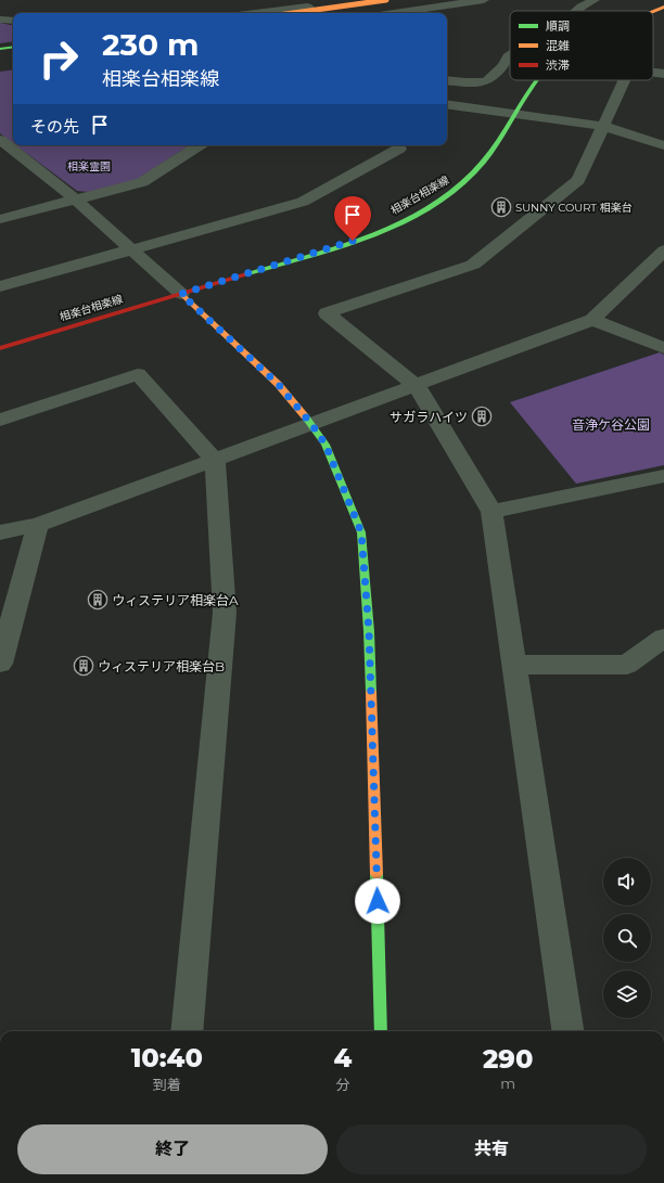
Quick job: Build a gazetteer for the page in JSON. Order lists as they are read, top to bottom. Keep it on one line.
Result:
{"streets":{"main road":["相楽台相楽線"]},"parks":["相楽霊園","音浄ケ谷公園"],"places":{"building":["SUNNY COURT 相楽台","サガラハイツ","ウィステリア相楽台A","ウィステリア相楽台B"]},"legend":["順調","混雑","渋滞"],"page":{"turn":["230 m","相楽台相楽線"],"then":"その先","eta":["10:40","到着","4","分","290","m"],"buttons":["終了","共有"]}}
